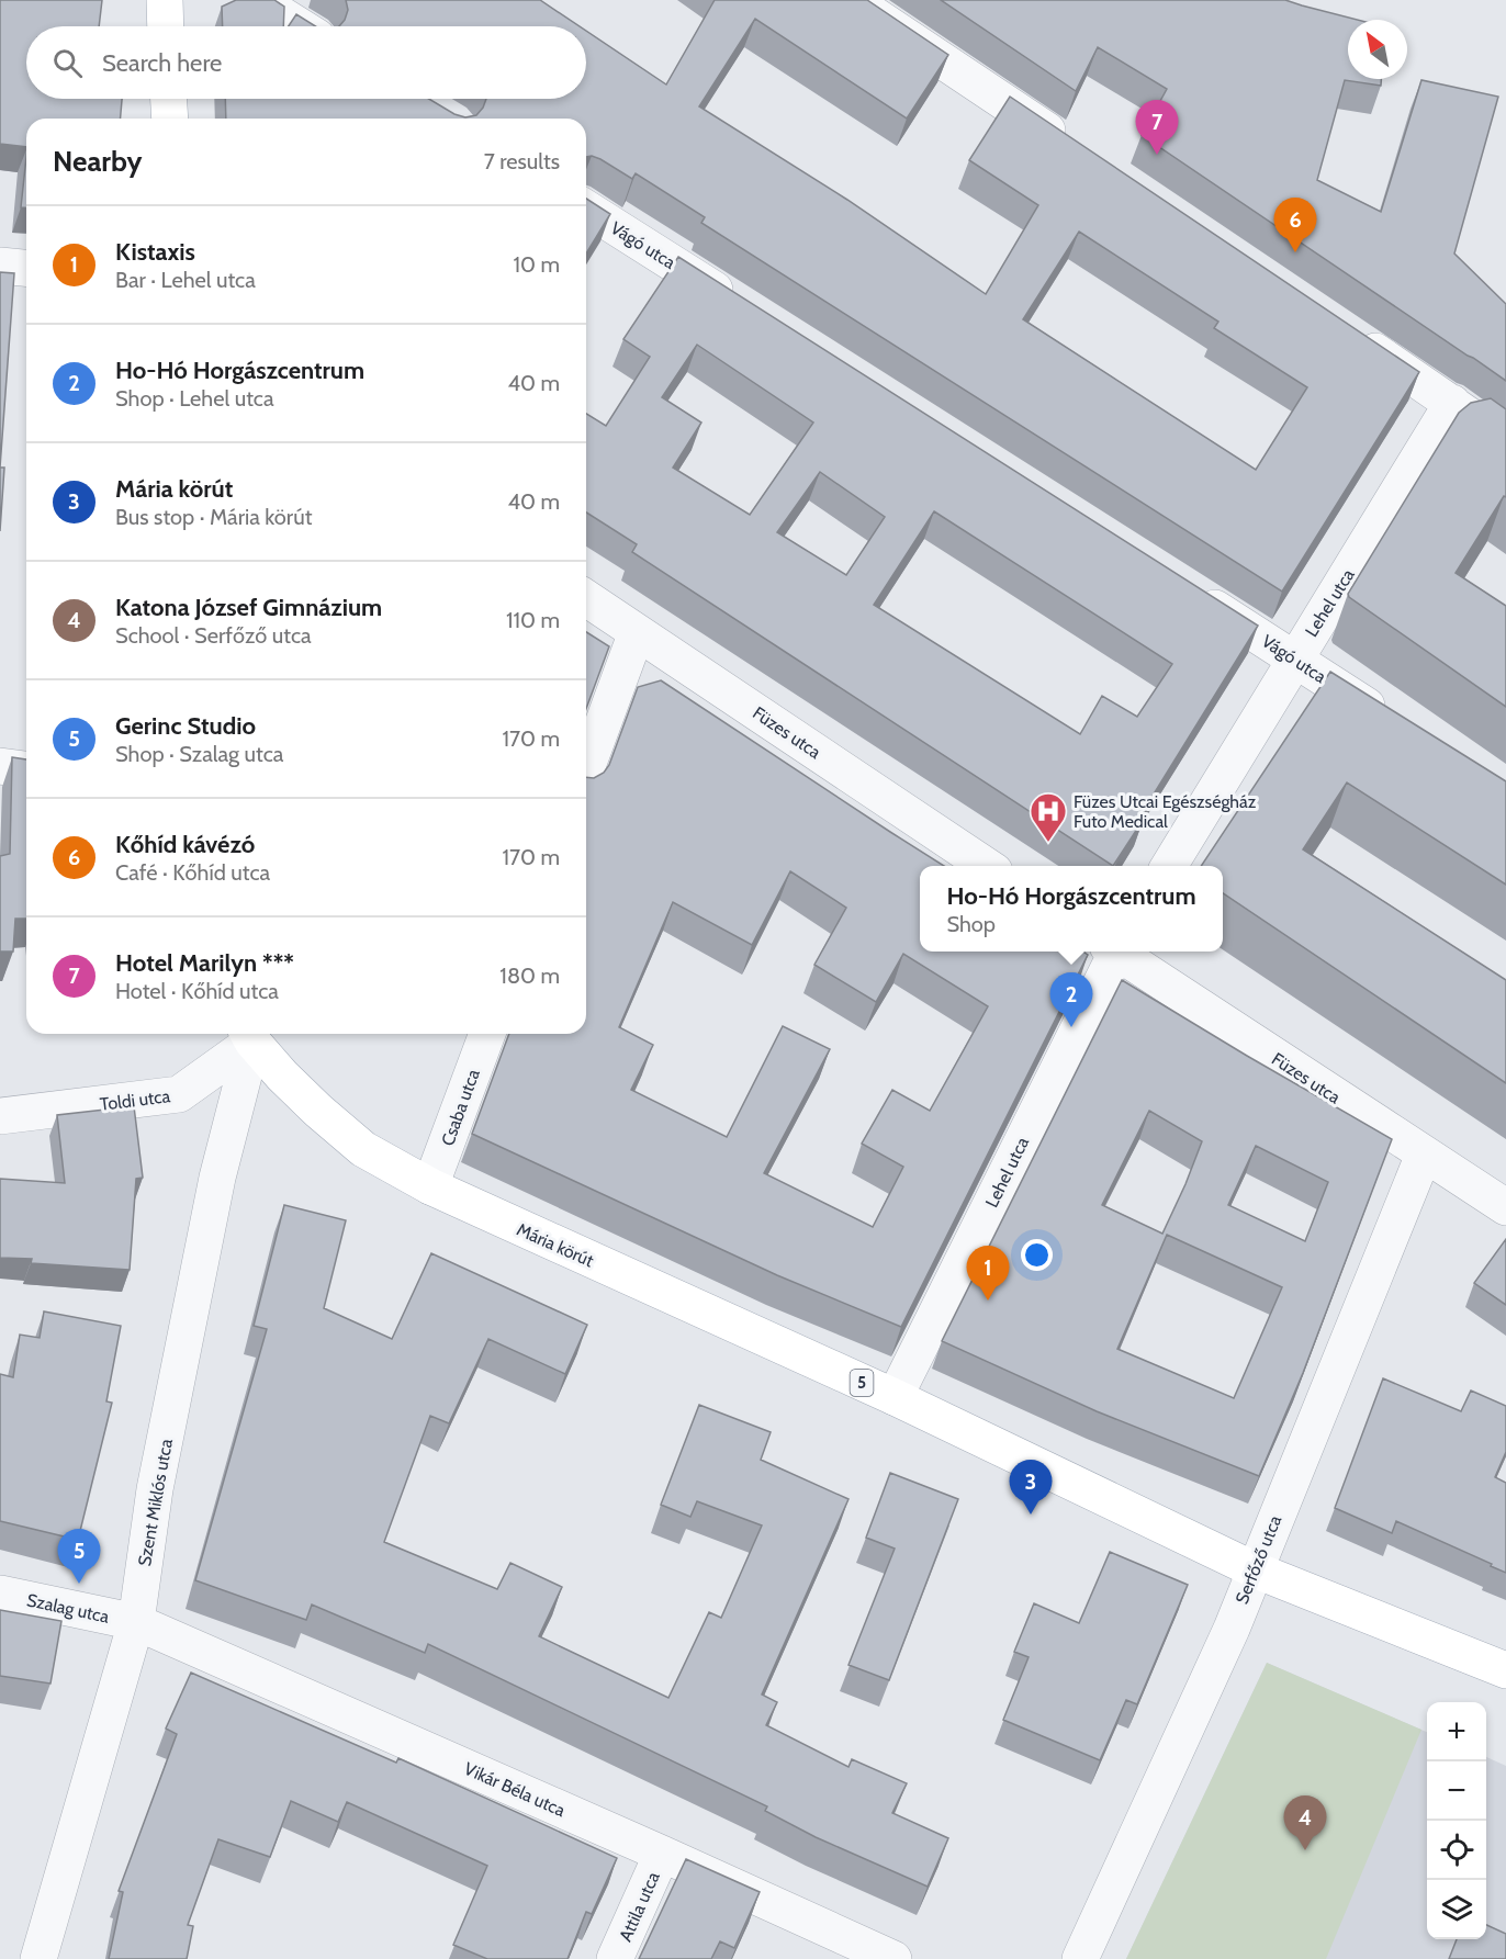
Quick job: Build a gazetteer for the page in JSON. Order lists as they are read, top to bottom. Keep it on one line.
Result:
{"streets":{"main road":["Mária körút","5"],"street":["Vágó utca","Lehel utca","Füzes utca","Toldi utca","Csaba utca","Szent Miklós utca","Serfőző utca","Szalag utca","Vikár Béla utca","Attila utca"]},"crossings":[["Vágó utca","Lehel utca"],["Lehel utca","Mária körút"],["Füzes utca","Serfőző utca"],["Toldi utca","Mária körút"],["Toldi utca","Szent Miklós utca"],["Csaba utca","Mária körút"],["Mária körút","Szent Miklós utca"],["Mária körút","Serfőző utca"],["Szent Miklós utca","Szalag utca"],["Szent Miklós utca","Vikár Béla utca"],["Szalag utca","Vikár Béla utca"],["Vikár Béla utca","Attila utca"]],"places":{"hospital":["Füzes Utcai Egészségház Futo Medical"]},"north":"top left","page":{"search":"Search here","pins":["7","6","2","1","3","5","4"],"heading":["Nearby","7 results"],"list":[{"mark":"1","name":"Kistaxis","note":"Bar · Lehel utca","value":"10 m"},{"mark":"2","name":"Ho-Hó Horgászcentrum","note":"Shop · Lehel utca","value":"40 m"},{"mark":"3","name":"Mária körút","note":"Bus stop · Mária körút","value":"40 m"},{"mark":"4","name":"Katona József Gimnázium","note":"School · Serfőző utca","value":"110 m"},{"mark":"5","name":"Gerinc Studio","note":"Shop · Szalag utca","value":"170 m"},{"mark":"6","name":"Kőhíd kávézó","note":"Café · Kőhíd utca","value":"170 m"},{"mark":"7","name":"Hotel Marilyn ***","note":"Hotel · Kőhíd utca","value":"180 m"}],"popup":["Ho-Hó Horgászcentrum","Shop"],"map_buttons":["+","−"]}}
